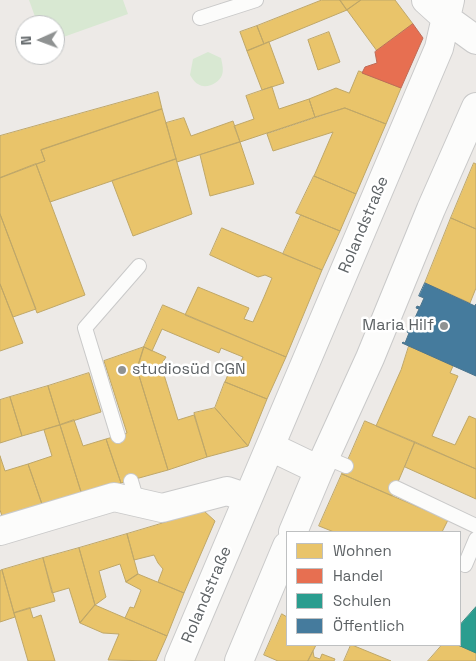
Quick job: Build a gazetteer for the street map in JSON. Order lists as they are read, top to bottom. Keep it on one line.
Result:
{"streets":{"street":["Rolandstraße"]},"places":["Maria Hilf","studiosüd CGN"],"legend":["Wohnen","Handel","Schulen","Öffentlich"],"north":"left"}
